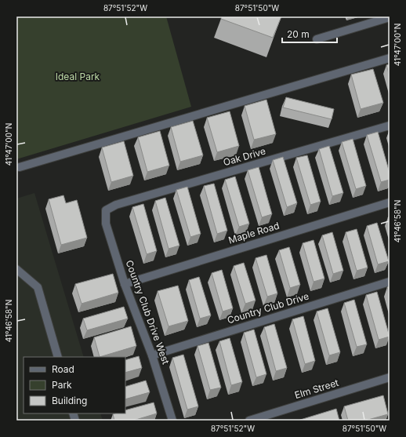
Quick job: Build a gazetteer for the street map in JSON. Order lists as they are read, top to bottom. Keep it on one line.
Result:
{"streets":{"street":["Oak Drive","Maple Road","Country Club Drive","Country Club Drive West","Elm Street"]},"crossings":[["Oak Drive","Country Club Drive West"],["Maple Road","Country Club Drive West"],["Country Club Drive","Country Club Drive West"]],"parks":["Ideal Park"],"legend":["Road","Park","Building"],"scale_bar":"20 m","coordinates":["87°51'52\"W","87°51'50\"W","41°47'00\"N","41°46'58\"N"]}
